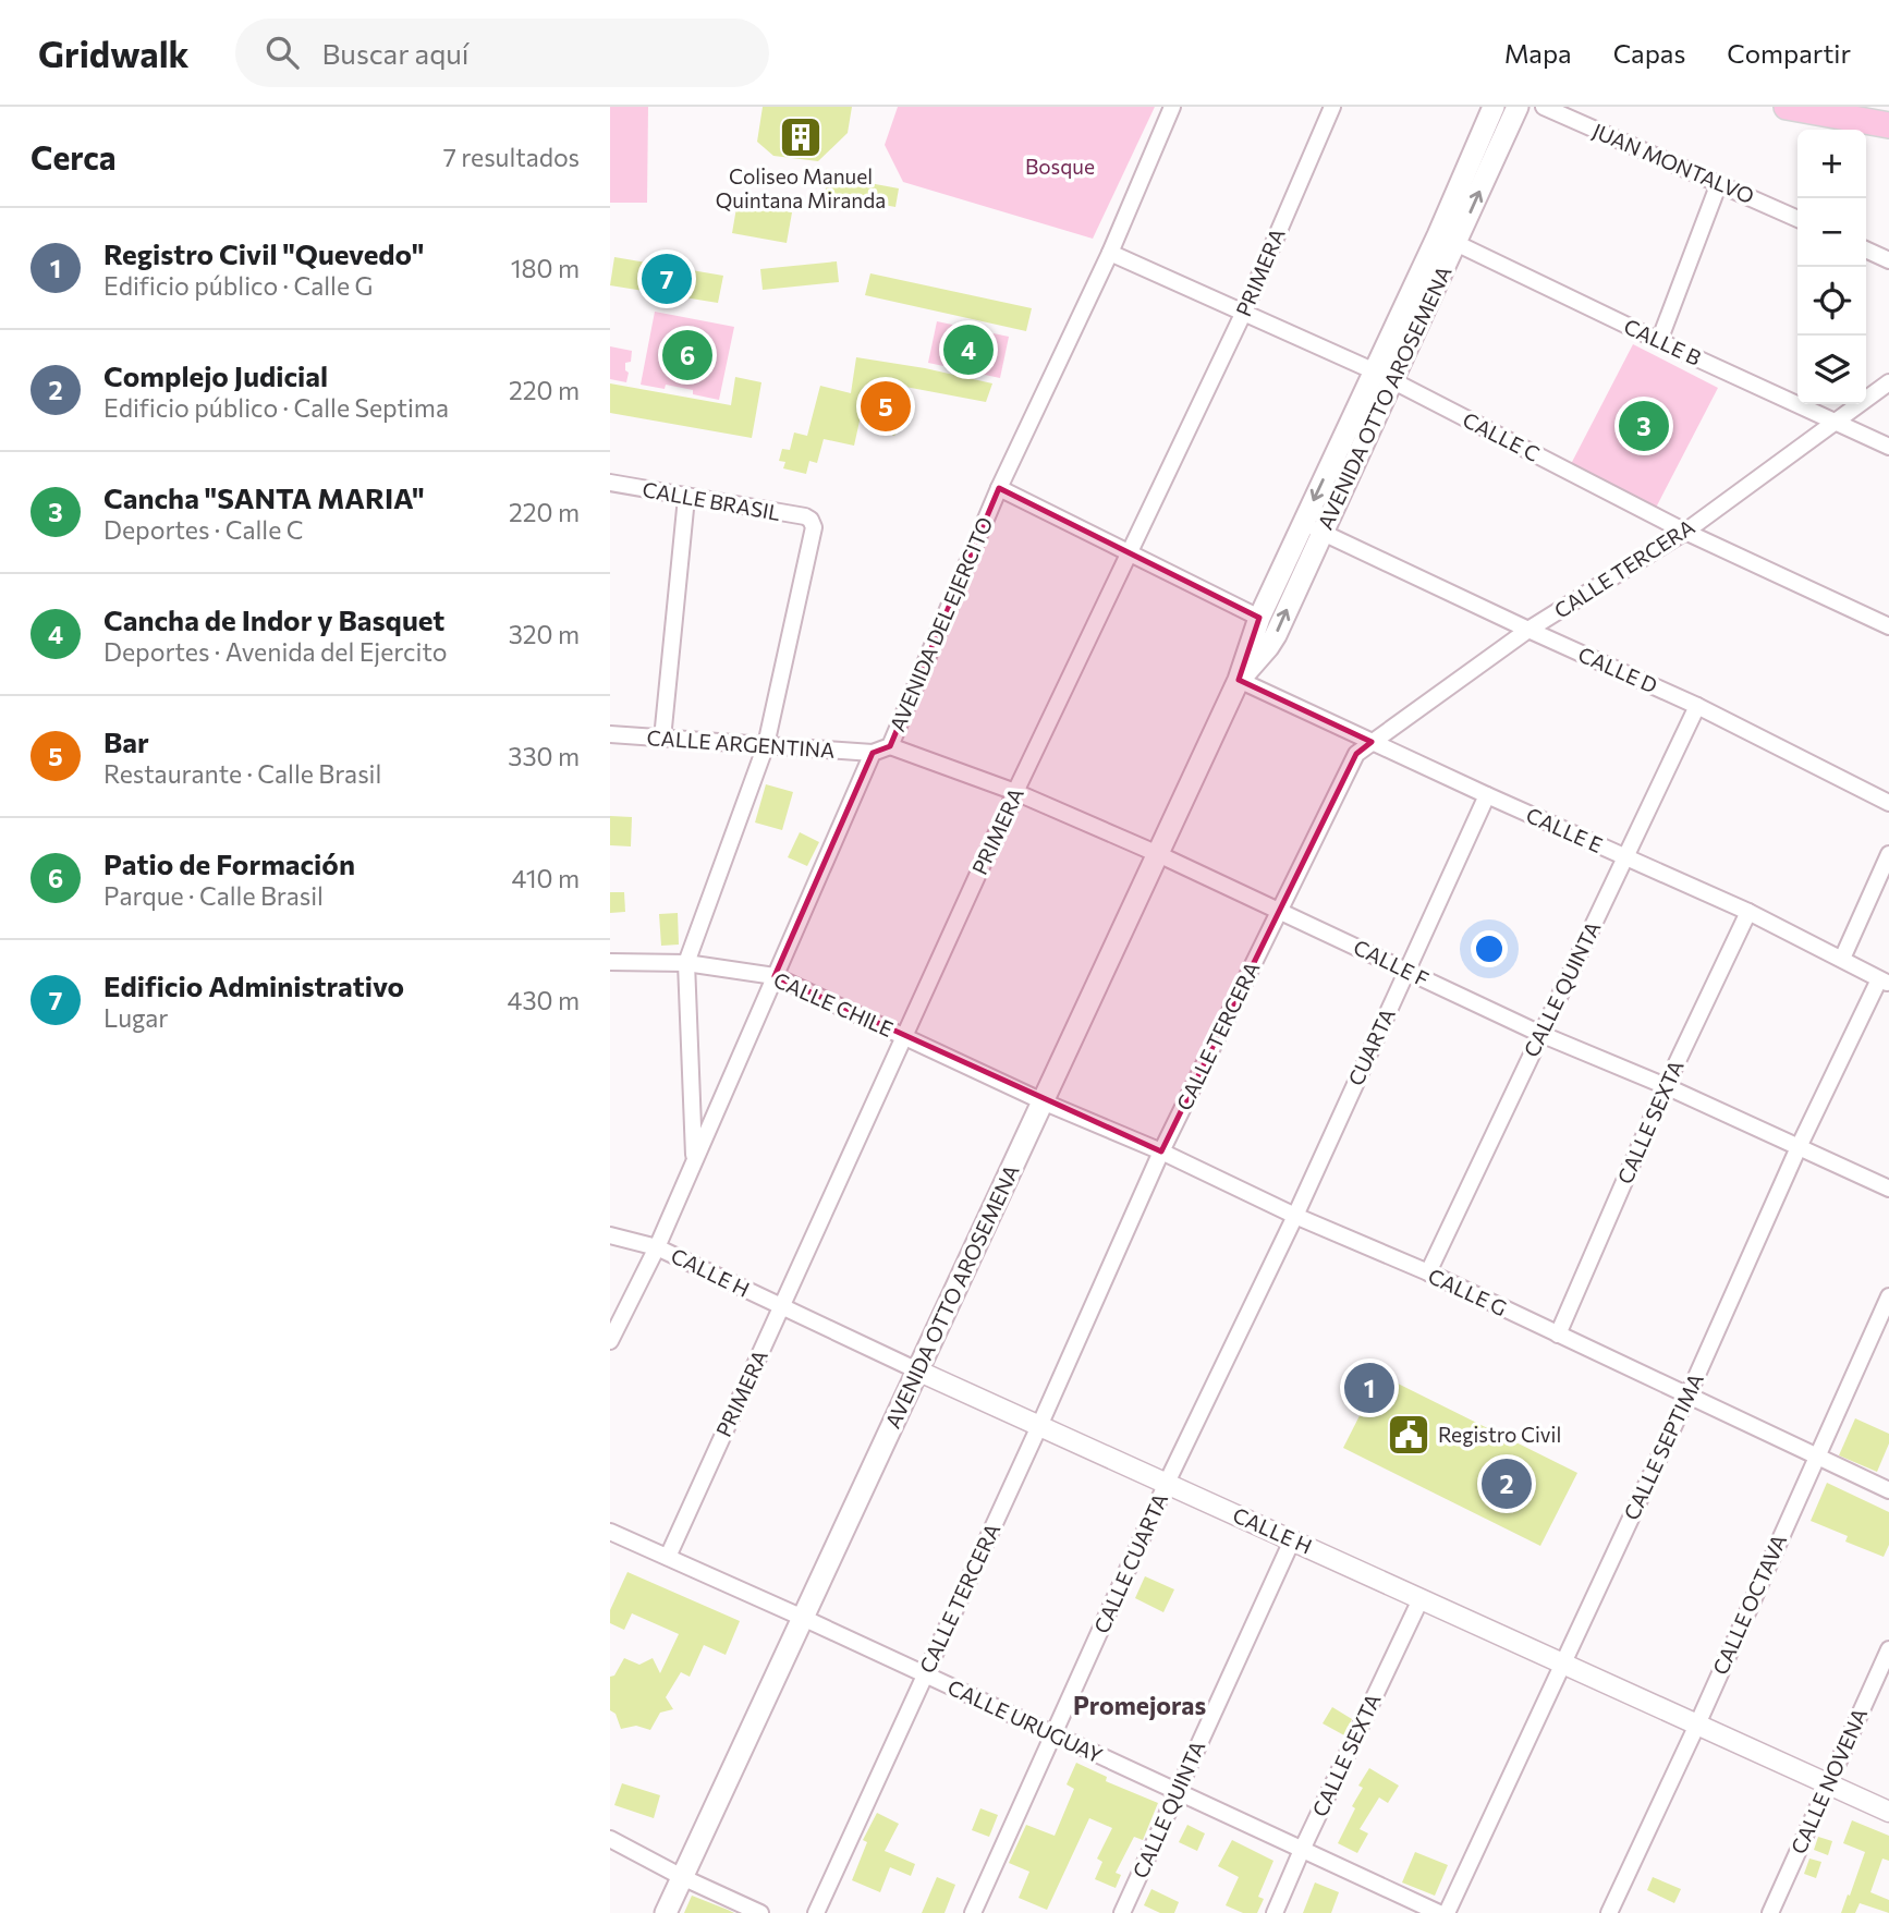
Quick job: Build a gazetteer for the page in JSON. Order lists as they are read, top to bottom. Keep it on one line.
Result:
{"streets":{"main road":["AVENIDA OTTO AROSEMENA"],"street":["JUAN MONTALVO","PRIMERA","CALLE B","CALLE C","CALLE BRASIL","CALLE TERCERA","AVENIDA DEL EJERCITO","CALLE D","CALLE ARGENTINA","CALLE E","CALLE F","CALLE QUINTA","CALLE CHILE","CUARTA","CALLE SEXTA","CALLE H","CALLE G","CALLE SEPTIMA","CALLE CUARTA","CALLE OCTAVA","CALLE URUGUAY","CALLE NOVENA"]},"crossings":[["PRIMERA","CALLE C"],["PRIMERA","CALLE F"],["PRIMERA","CALLE CHILE"],["PRIMERA","CALLE H"],["PRIMERA","CALLE URUGUAY"],["CALLE B","AVENIDA OTTO AROSEMENA"],["CALLE B","CALLE TERCERA"],["AVENIDA OTTO AROSEMENA","CALLE C"],["AVENIDA OTTO AROSEMENA","CALLE D"],["AVENIDA OTTO AROSEMENA","CALLE E"],["AVENIDA OTTO AROSEMENA","CALLE F"],["AVENIDA OTTO AROSEMENA","CALLE CHILE"],["AVENIDA OTTO AROSEMENA","CALLE H"],["AVENIDA OTTO AROSEMENA","CALLE G"],["AVENIDA OTTO AROSEMENA","CALLE URUGUAY"],["CALLE C","CALLE TERCERA"],["CALLE C","AVENIDA DEL EJERCITO"],["CALLE BRASIL","CALLE ARGENTINA"],["CALLE TERCERA","CALLE D"],["CALLE TERCERA","CALLE E"],["CALLE TERCERA","CALLE F"],["CALLE TERCERA","CALLE H"],["CALLE TERCERA","CALLE G"],["CALLE TERCERA","CALLE URUGUAY"],["AVENIDA DEL EJERCITO","CALLE ARGENTINA"],["AVENIDA DEL EJERCITO","CALLE F"],["AVENIDA DEL EJERCITO","CALLE CHILE"],["AVENIDA DEL EJERCITO","CALLE H"],["CALLE D","CALLE QUINTA"],["CALLE E","CALLE QUINTA"],["CALLE E","CUARTA"],["CALLE E","CALLE SEXTA"],["CALLE E","CALLE SEPTIMA"],["CALLE F","CALLE QUINTA"],["CALLE F","CUARTA"],["CALLE F","CALLE SEXTA"],["CALLE F","CALLE SEPTIMA"],["CALLE QUINTA","CALLE H"],["CALLE QUINTA","CALLE G"],["CALLE QUINTA","CALLE URUGUAY"],["CALLE CHILE","CALLE G"],["CUARTA","CALLE G"],["CUARTA","CALLE CUARTA"],["CALLE SEXTA","CALLE H"],["CALLE SEXTA","CALLE G"],["CALLE SEXTA","CALLE URUGUAY"],["CALLE H","CALLE SEPTIMA"],["CALLE H","CALLE CUARTA"],["CALLE H","CALLE OCTAVA"],["CALLE H","CALLE NOVENA"],["CALLE G","CALLE SEPTIMA"],["CALLE G","CALLE CUARTA"],["CALLE G","CALLE OCTAVA"],["CALLE CUARTA","CALLE URUGUAY"]],"districts":["Promejoras"],"parks":["Bosque"],"places":{"building":["Coliseo Manuel Quintana Miranda"],"public building":["Registro Civil"]},"page":{"header":"Gridwalk","search":"Buscar aquí","nav":["Mapa","Capas","Compartir"],"heading":["Cerca","7 resultados"],"map_buttons":["+","−"],"list":[{"mark":"1","name":"Registro Civil \"Quevedo\"","note":"Edificio público · Calle G","value":"180 m"},{"mark":"2","name":"Complejo Judicial","note":"Edificio público · Calle Septima","value":"220 m"},{"mark":"3","name":"Cancha \"SANTA MARIA\"","note":"Deportes · Calle C","value":"220 m"},{"mark":"4","name":"Cancha de Indor y Basquet","note":"Deportes · Avenida del Ejercito","value":"320 m"},{"mark":"5","name":"Bar","note":"Restaurante · Calle Brasil","value":"330 m"},{"mark":"6","name":"Patio de Formación","note":"Parque · Calle Brasil","value":"410 m"},{"mark":"7","name":"Edificio Administrativo","note":"Lugar","value":"430 m"}],"pins":["7","4","6","5","3","1","2"]}}
